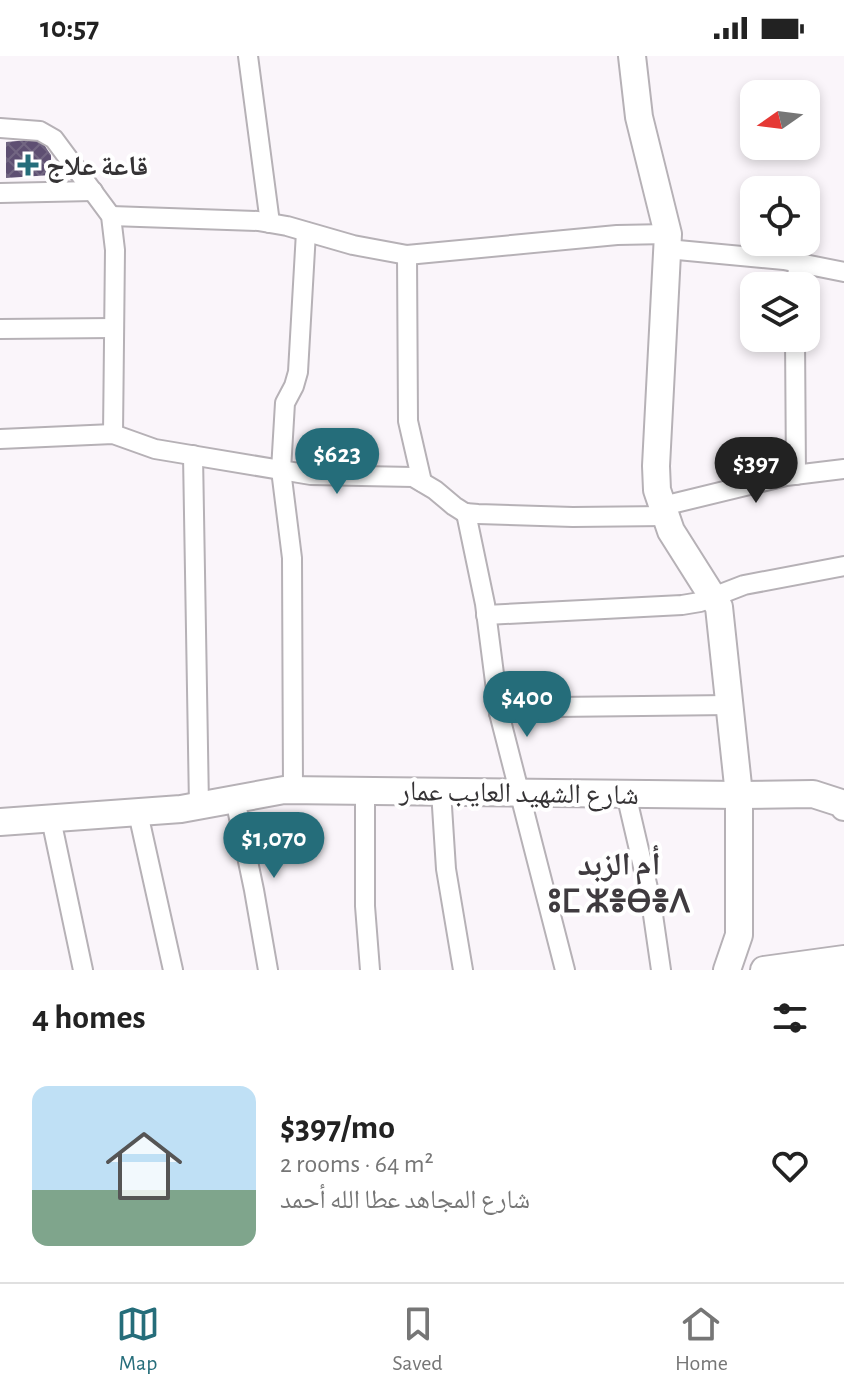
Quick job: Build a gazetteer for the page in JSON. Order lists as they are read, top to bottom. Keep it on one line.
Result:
{"streets":{"street":["شارع الشهيد العايب عمار"]},"districts":["أم الزبد ⵓⵎ ⵣⴻⴱⴻⴷ"],"places":{"health":["قاعة علاج"]},"north":"left","page":{"status":"10:57","price":["$623","$397","$400","$1,070"],"heading":"4 homes","list":[{"name":"$397/mo","note":"2 rooms · 64 m² · شارع المجاهد عطا الله أحمد"}],"tabs":["Map","Saved","Home"]}}
